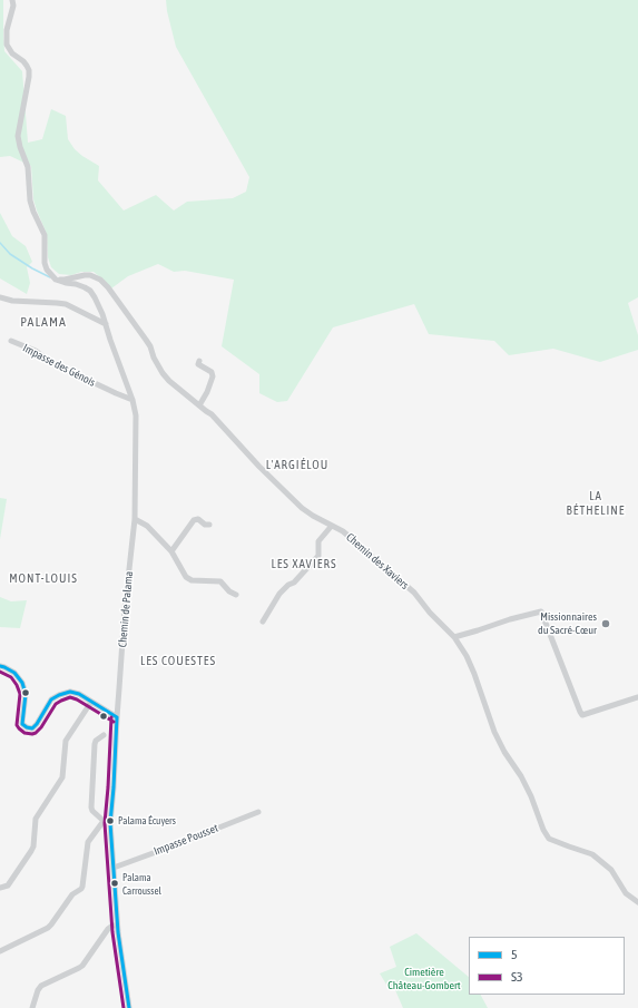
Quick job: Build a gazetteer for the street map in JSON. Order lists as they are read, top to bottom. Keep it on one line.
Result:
{"streets":{"street":["Impasse des Génois","Chemin des Xaviers","Chemin de Palama","Impasse Pousset"]},"crossings":[["Impasse des Génois","Chemin de Palama"],["Chemin des Xaviers","Chemin de Palama"],["Chemin de Palama","Impasse Pousset"]],"districts":["PALAMA","L'ARGIÉLOU","LA BÉTHELINE","LES XAVIERS","MONT-LOUIS","LES COUESTES"],"parks":["Cimetière Château-Gombert"],"places":["Missionnaires du Sacré-Cœur","Palama Écuyers","Palama Carroussel"],"lines":["transit line 5","transit line S3"],"legend":["5","S3"]}
